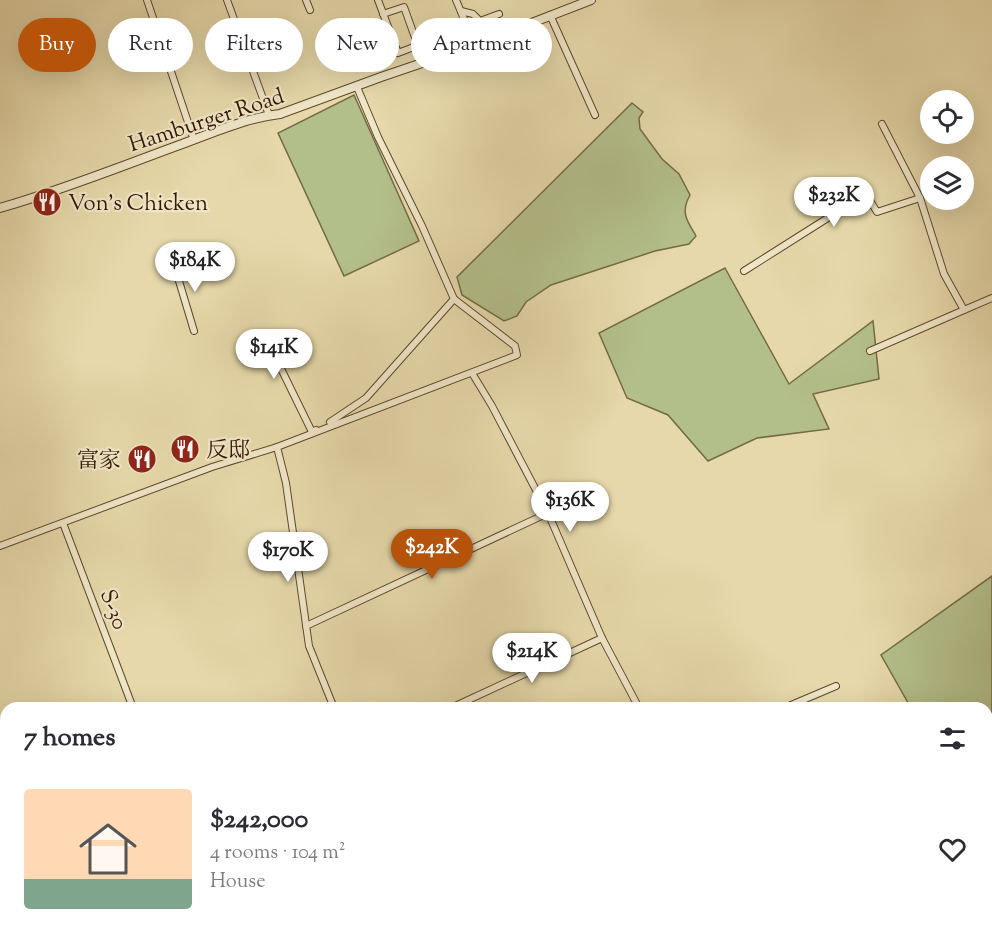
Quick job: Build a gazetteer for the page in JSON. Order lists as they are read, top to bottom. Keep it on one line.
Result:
{"streets":{"street":["Hamburger Road","S-30"]},"places":{"restaurant":["Von's Chicken","反邸","富家"]},"page":{"chip":["Buy","Rent","Filters","New","Apartment"],"price":["$232K","$184K","$141K","$136K","$242K","$170K","$214K"],"heading":"7 homes","list":[{"name":"$242,000","note":"4 rooms · 104 m² · House"}]}}
